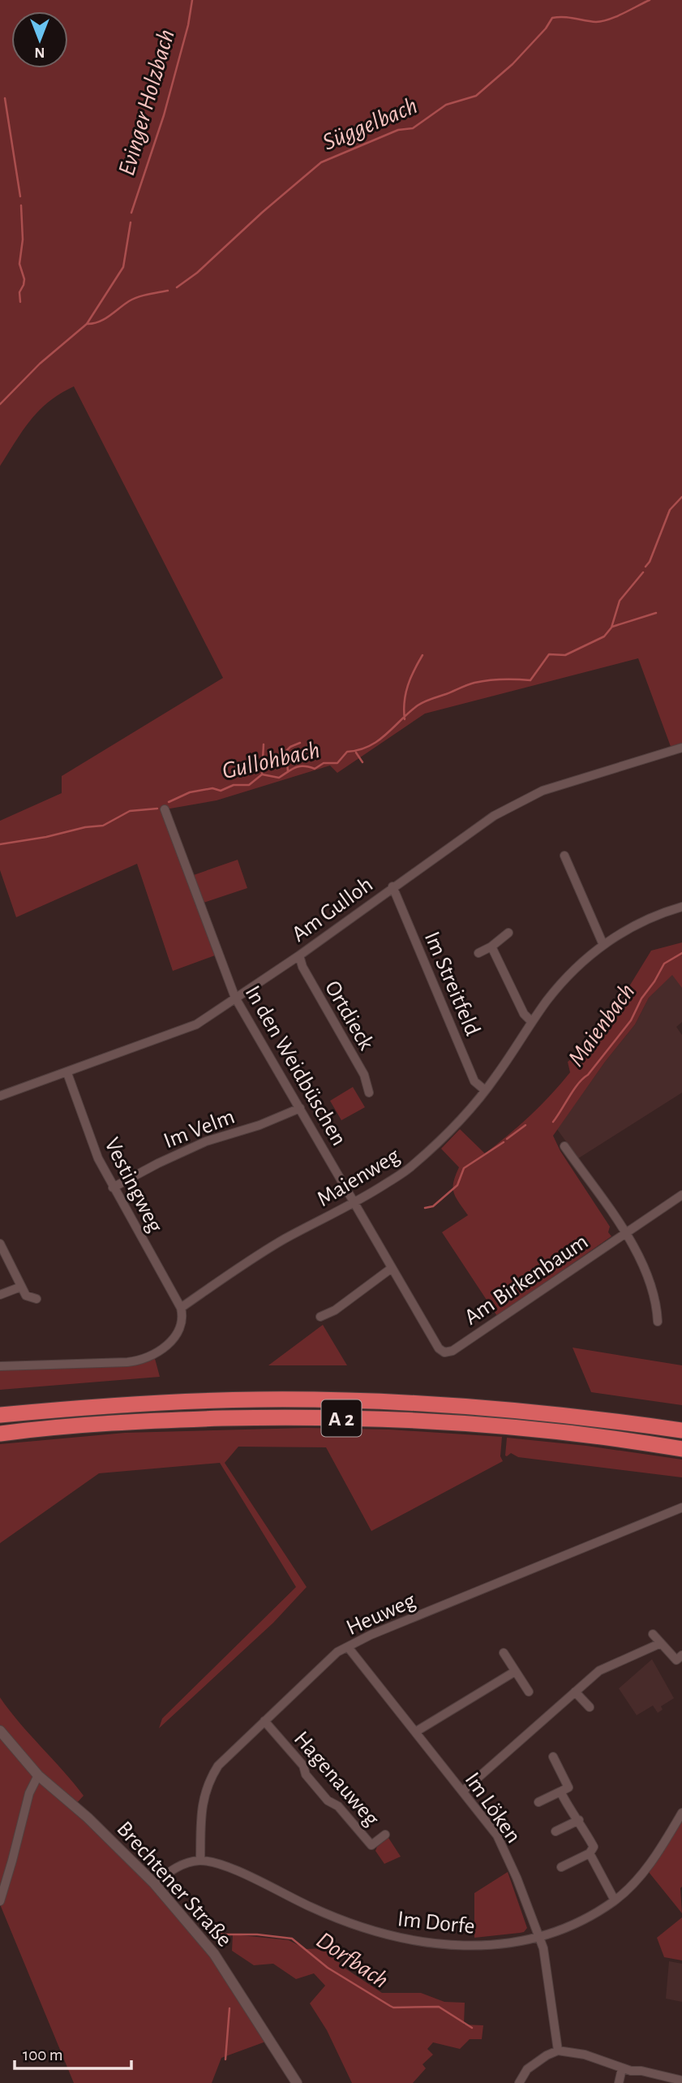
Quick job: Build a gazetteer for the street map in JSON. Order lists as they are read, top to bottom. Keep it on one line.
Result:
{"streets":{"highway":["A 2"],"street":["Am Gulloh","Im Streitfeld","Ortdieck","In den Weidbüschen","Im Velm","Maienweg","Vestingweg","Am Birkenbaum","Heuweg","Hagenauweg","Im Löken","Brechtener Straße","Im Dorfe"]},"crossings":[["Am Gulloh","Im Streitfeld"],["Am Gulloh","Ortdieck"],["Am Gulloh","In den Weidbüschen"],["Am Gulloh","Vestingweg"],["Im Streitfeld","Maienweg"],["In den Weidbüschen","Im Velm"],["In den Weidbüschen","Maienweg"],["In den Weidbüschen","Am Birkenbaum"],["Im Velm","Vestingweg"],["Maienweg","Vestingweg"],["Heuweg","Hagenauweg"],["Heuweg","Im Löken"],["Heuweg","Im Dorfe"],["Im Löken","Im Dorfe"]],"water":["Evinger Holzbach","Süggelbach","Gullohbach","Maienbach","Dorfbach"],"scale_bar":"100 m","north":"bottom"}
